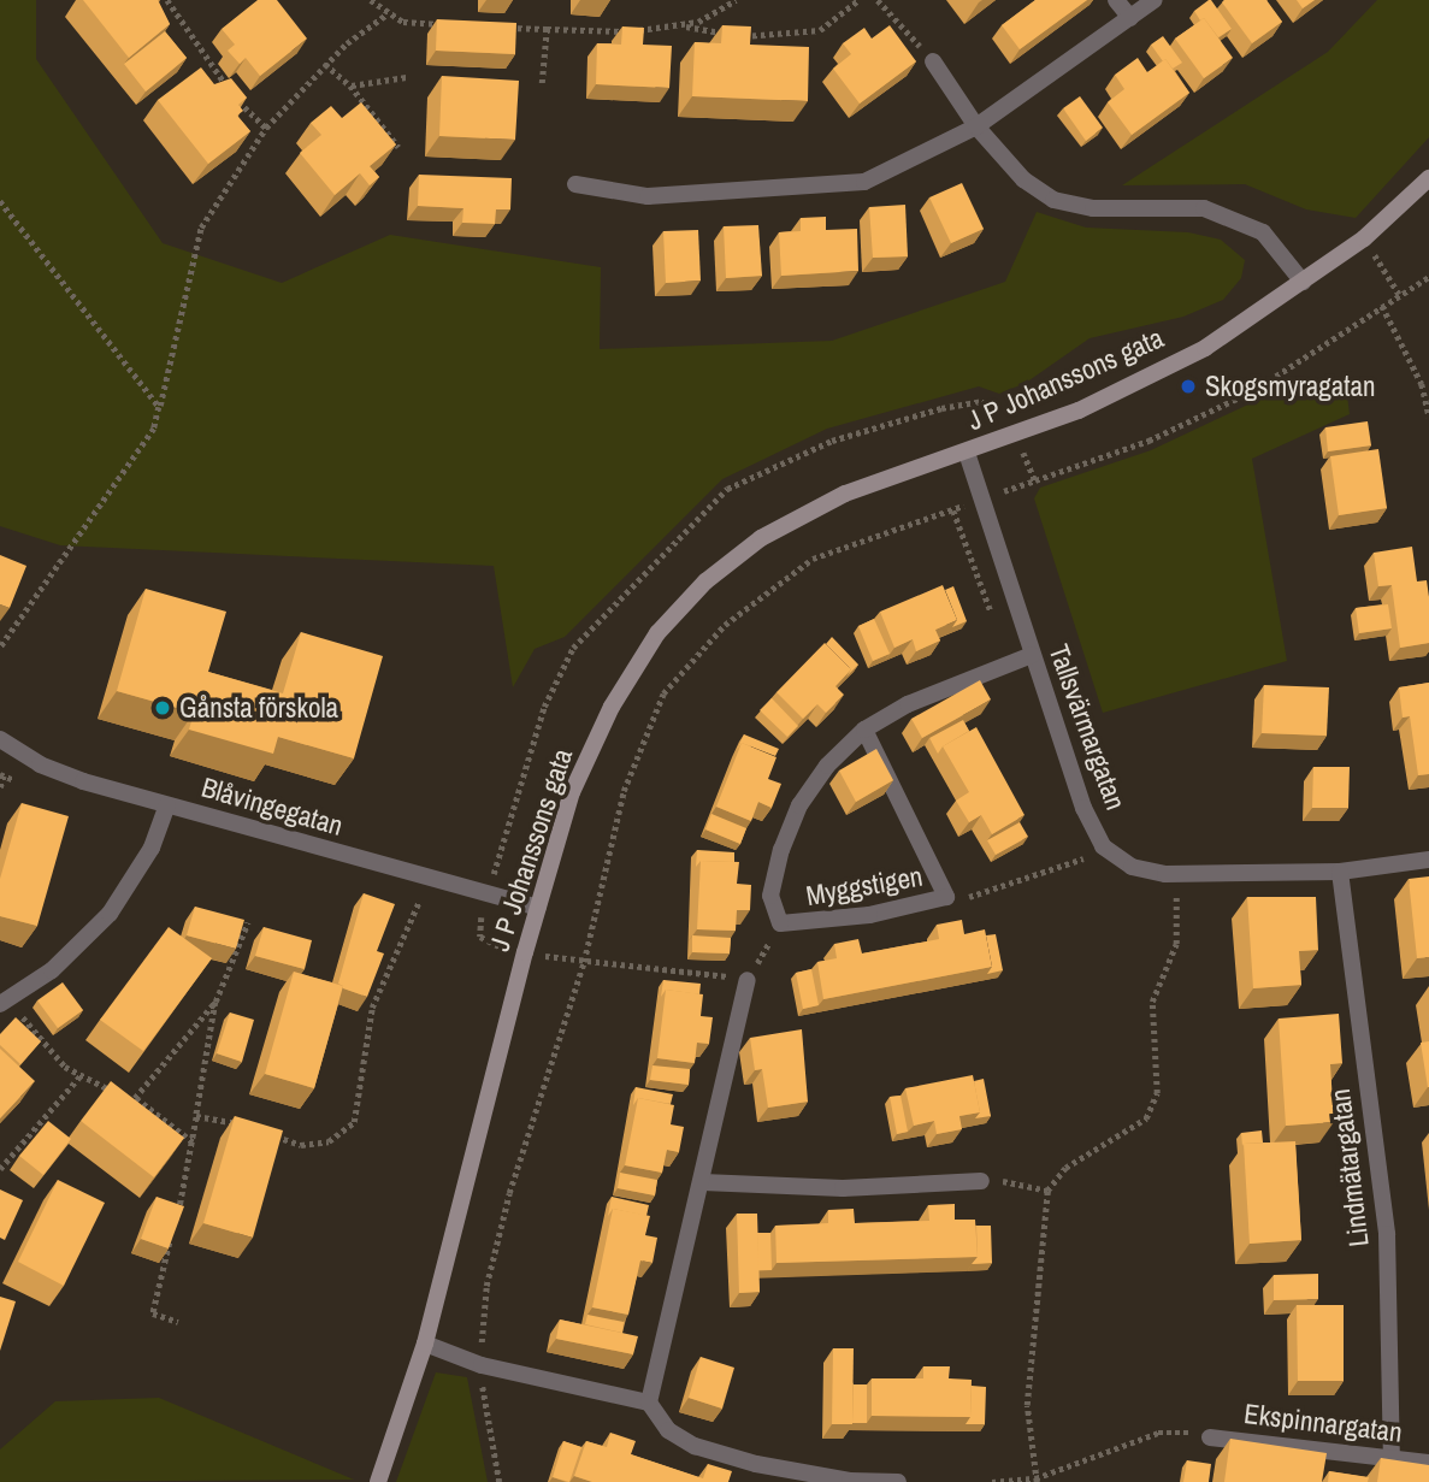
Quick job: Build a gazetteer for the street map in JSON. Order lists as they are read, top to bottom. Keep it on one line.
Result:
{"streets":{"street":["J P Johanssons gata","Tallsvärmargatan","Blåvingegatan","Myggstigen","Lindmätargatan","Ekspinnargatan"]},"crossings":[["J P Johanssons gata","Tallsvärmargatan"],["J P Johanssons gata","Blåvingegatan"],["Tallsvärmargatan","Myggstigen"],["Tallsvärmargatan","Lindmätargatan"],["Lindmätargatan","Ekspinnargatan"]],"places":["Skogsmyragatan","Gånsta förskola"]}
